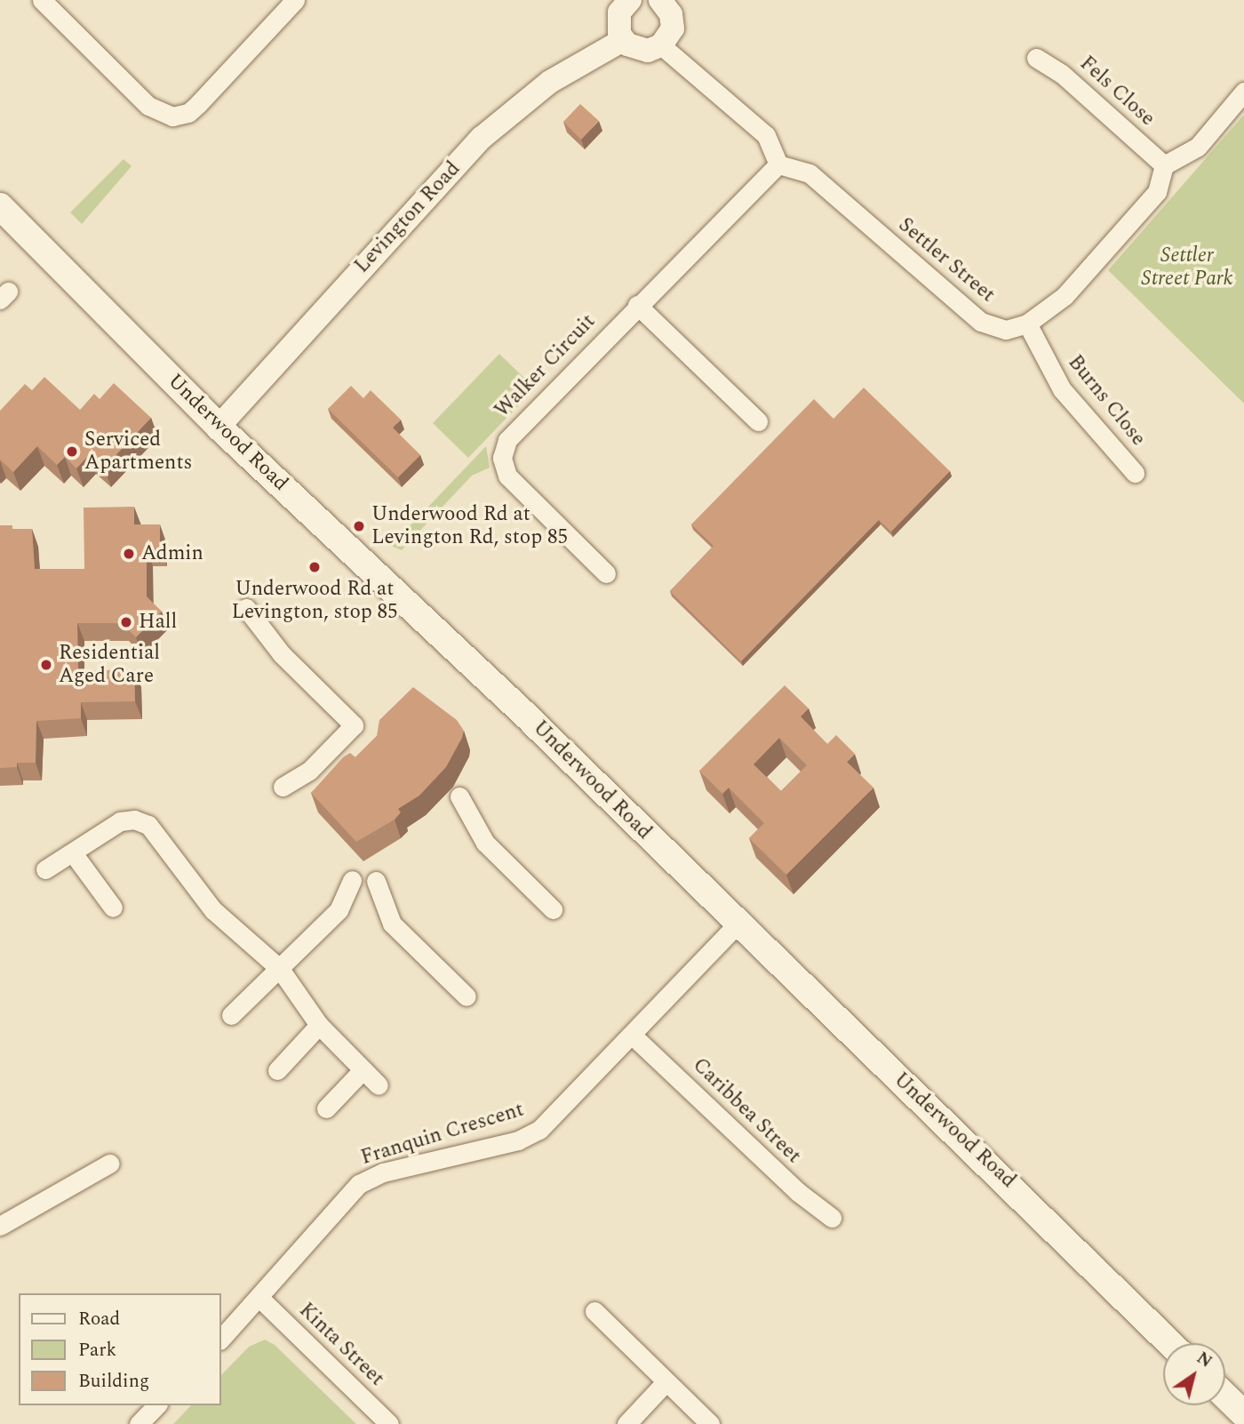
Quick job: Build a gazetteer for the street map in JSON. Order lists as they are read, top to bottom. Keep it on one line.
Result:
{"streets":{"main road":["Underwood Road"],"street":["Fels Close","Levington Road","Settler Street","Walker Circuit","Burns Close","Caribbea Street","Franquin Crescent","Kinta Street"]},"crossings":[["Fels Close","Settler Street"],["Levington Road","Underwood Road"],["Settler Street","Walker Circuit"],["Settler Street","Burns Close"],["Underwood Road","Franquin Crescent"],["Caribbea Street","Franquin Crescent"],["Franquin Crescent","Kinta Street"]],"parks":["Settler Street Park"],"places":["Serviced Apartments","Underwood Rd at Levington Rd, stop 85","Admin","Underwood Rd at Levington, stop 85","Hall","Residential Aged Care"],"legend":["Road","Park","Building"],"north":"top right"}
